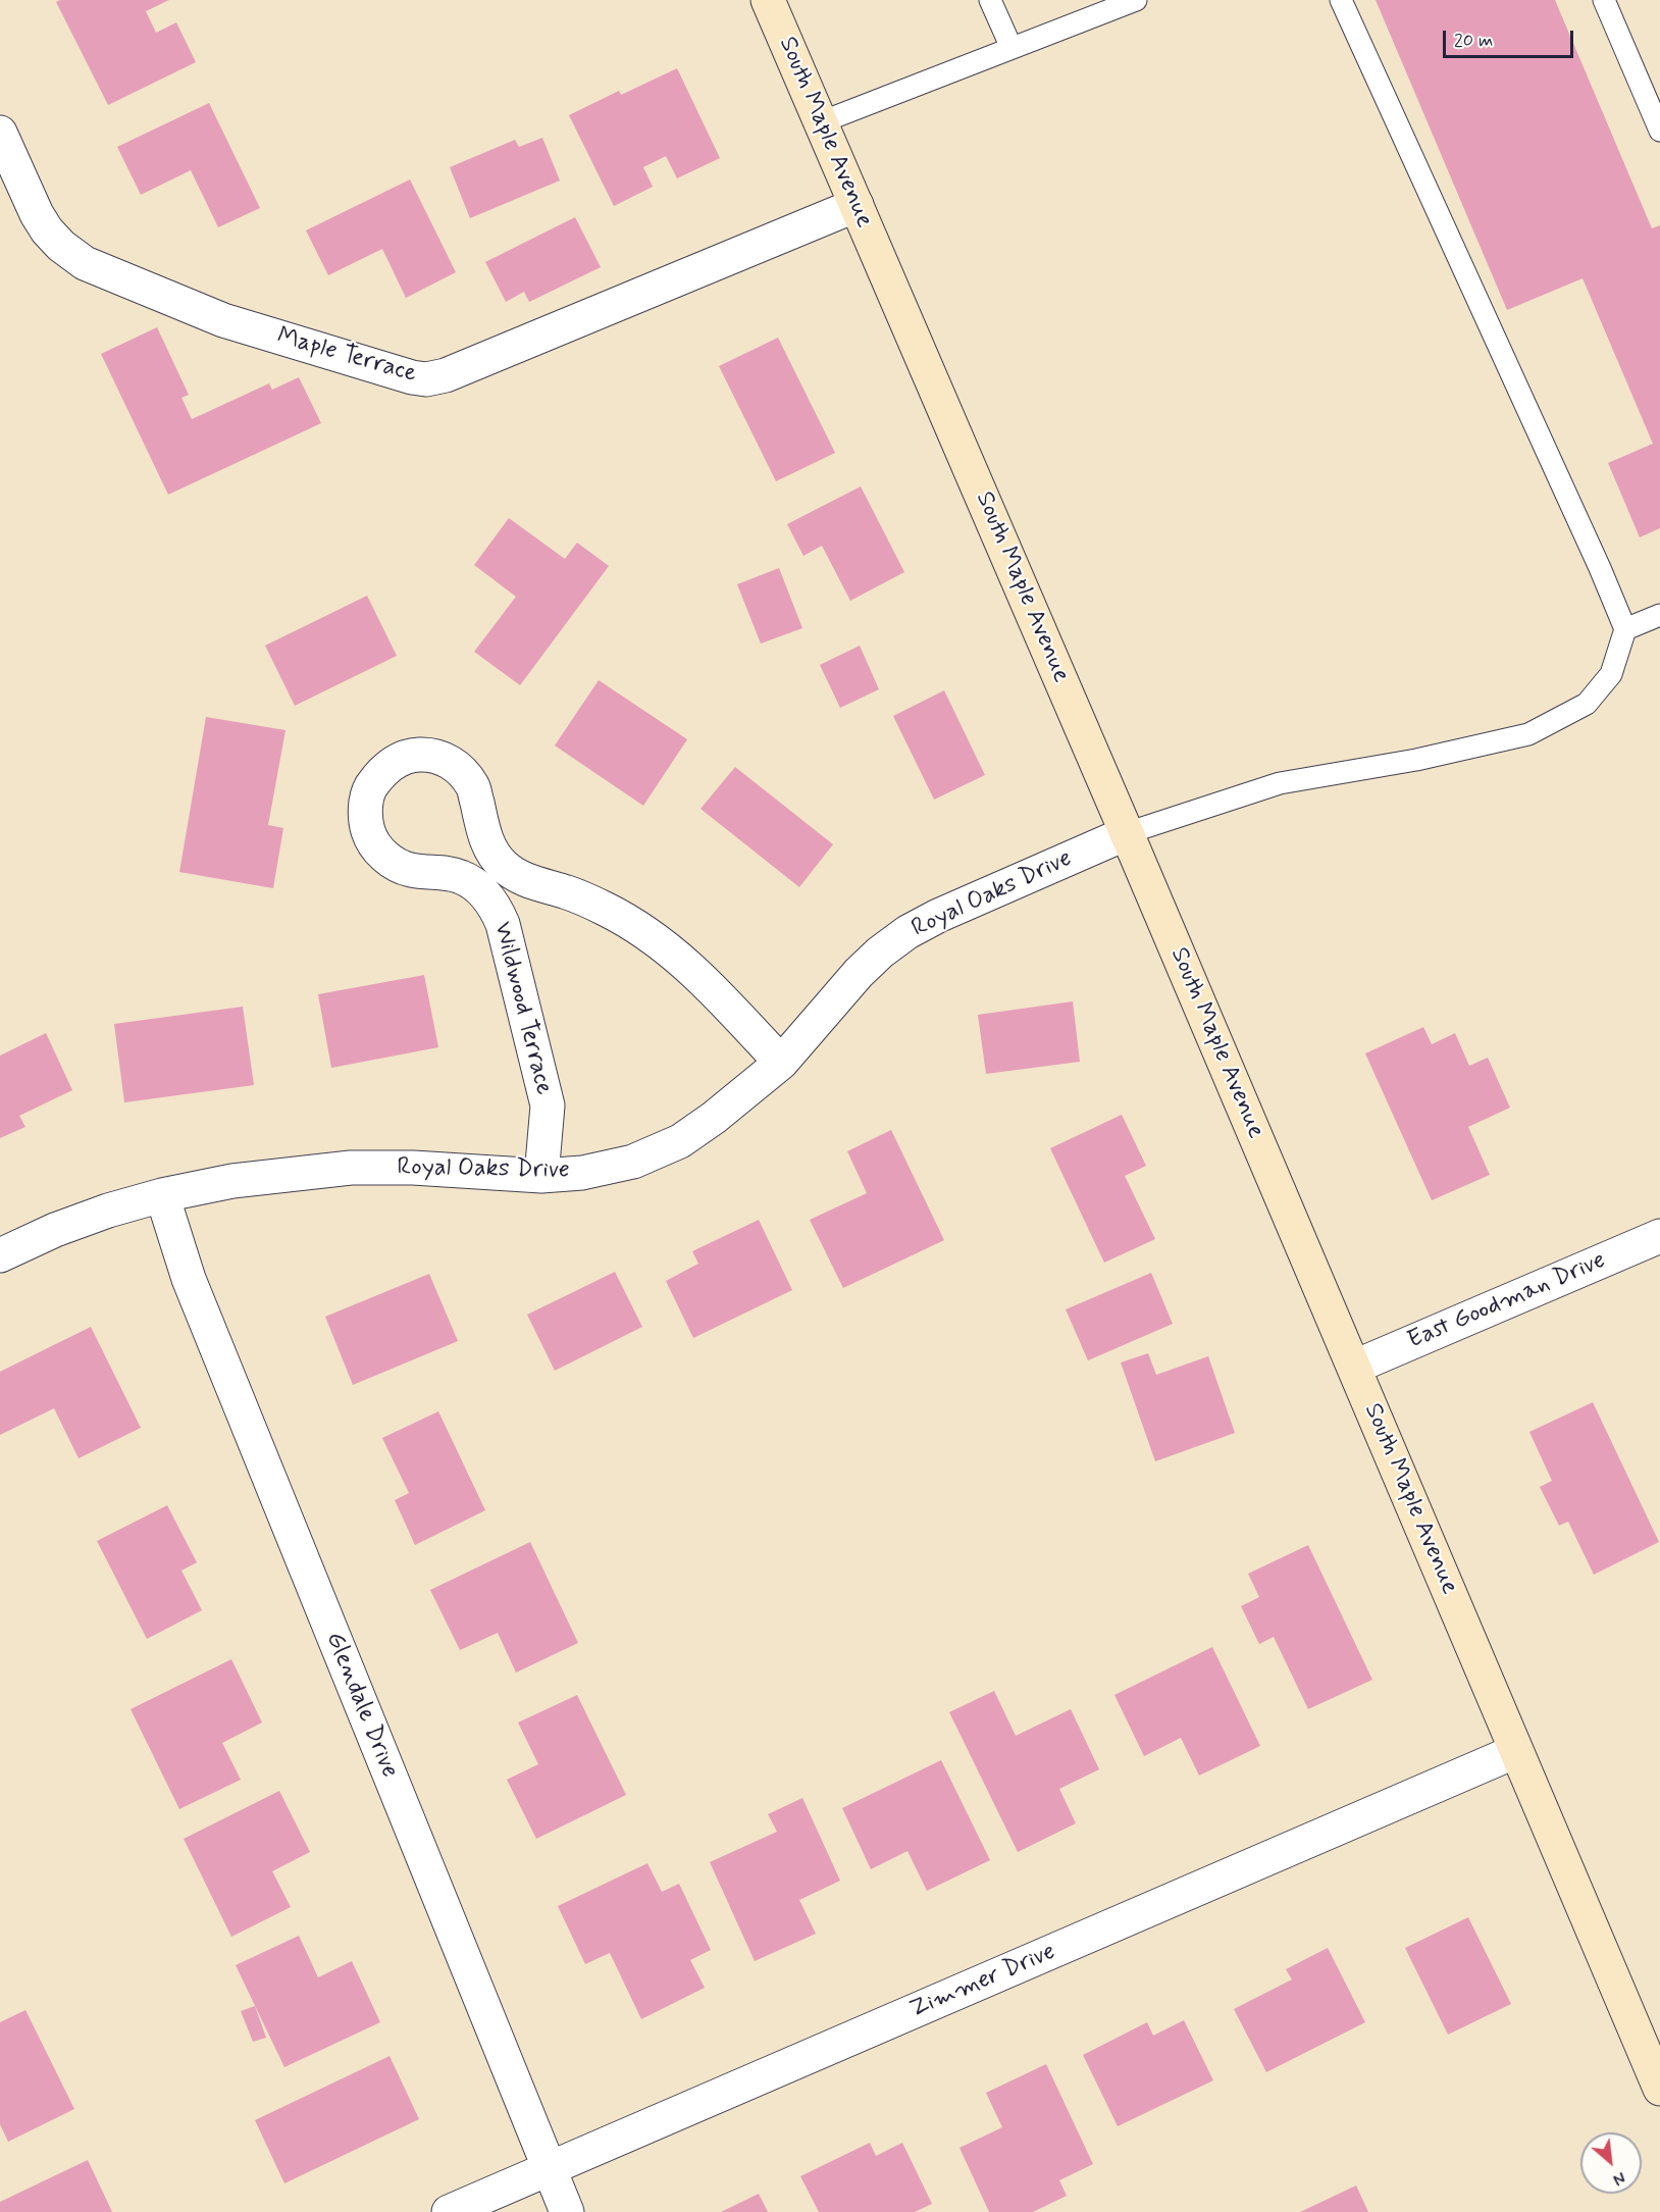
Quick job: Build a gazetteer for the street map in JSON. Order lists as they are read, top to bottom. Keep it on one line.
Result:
{"streets":{"main road":["South Maple Avenue"],"street":["Maple Terrace","Royal Oaks Drive","Wildwood Terrace","East Goodman Drive","Glendale Drive","Zimmer Drive"]},"crossings":[["South Maple Avenue","Maple Terrace"],["South Maple Avenue","Royal Oaks Drive"],["South Maple Avenue","East Goodman Drive"],["South Maple Avenue","Zimmer Drive"],["Royal Oaks Drive","Wildwood Terrace"],["Royal Oaks Drive","Glendale Drive"],["Glendale Drive","Zimmer Drive"]],"scale_bar":"20 m","north":"bottom right"}
